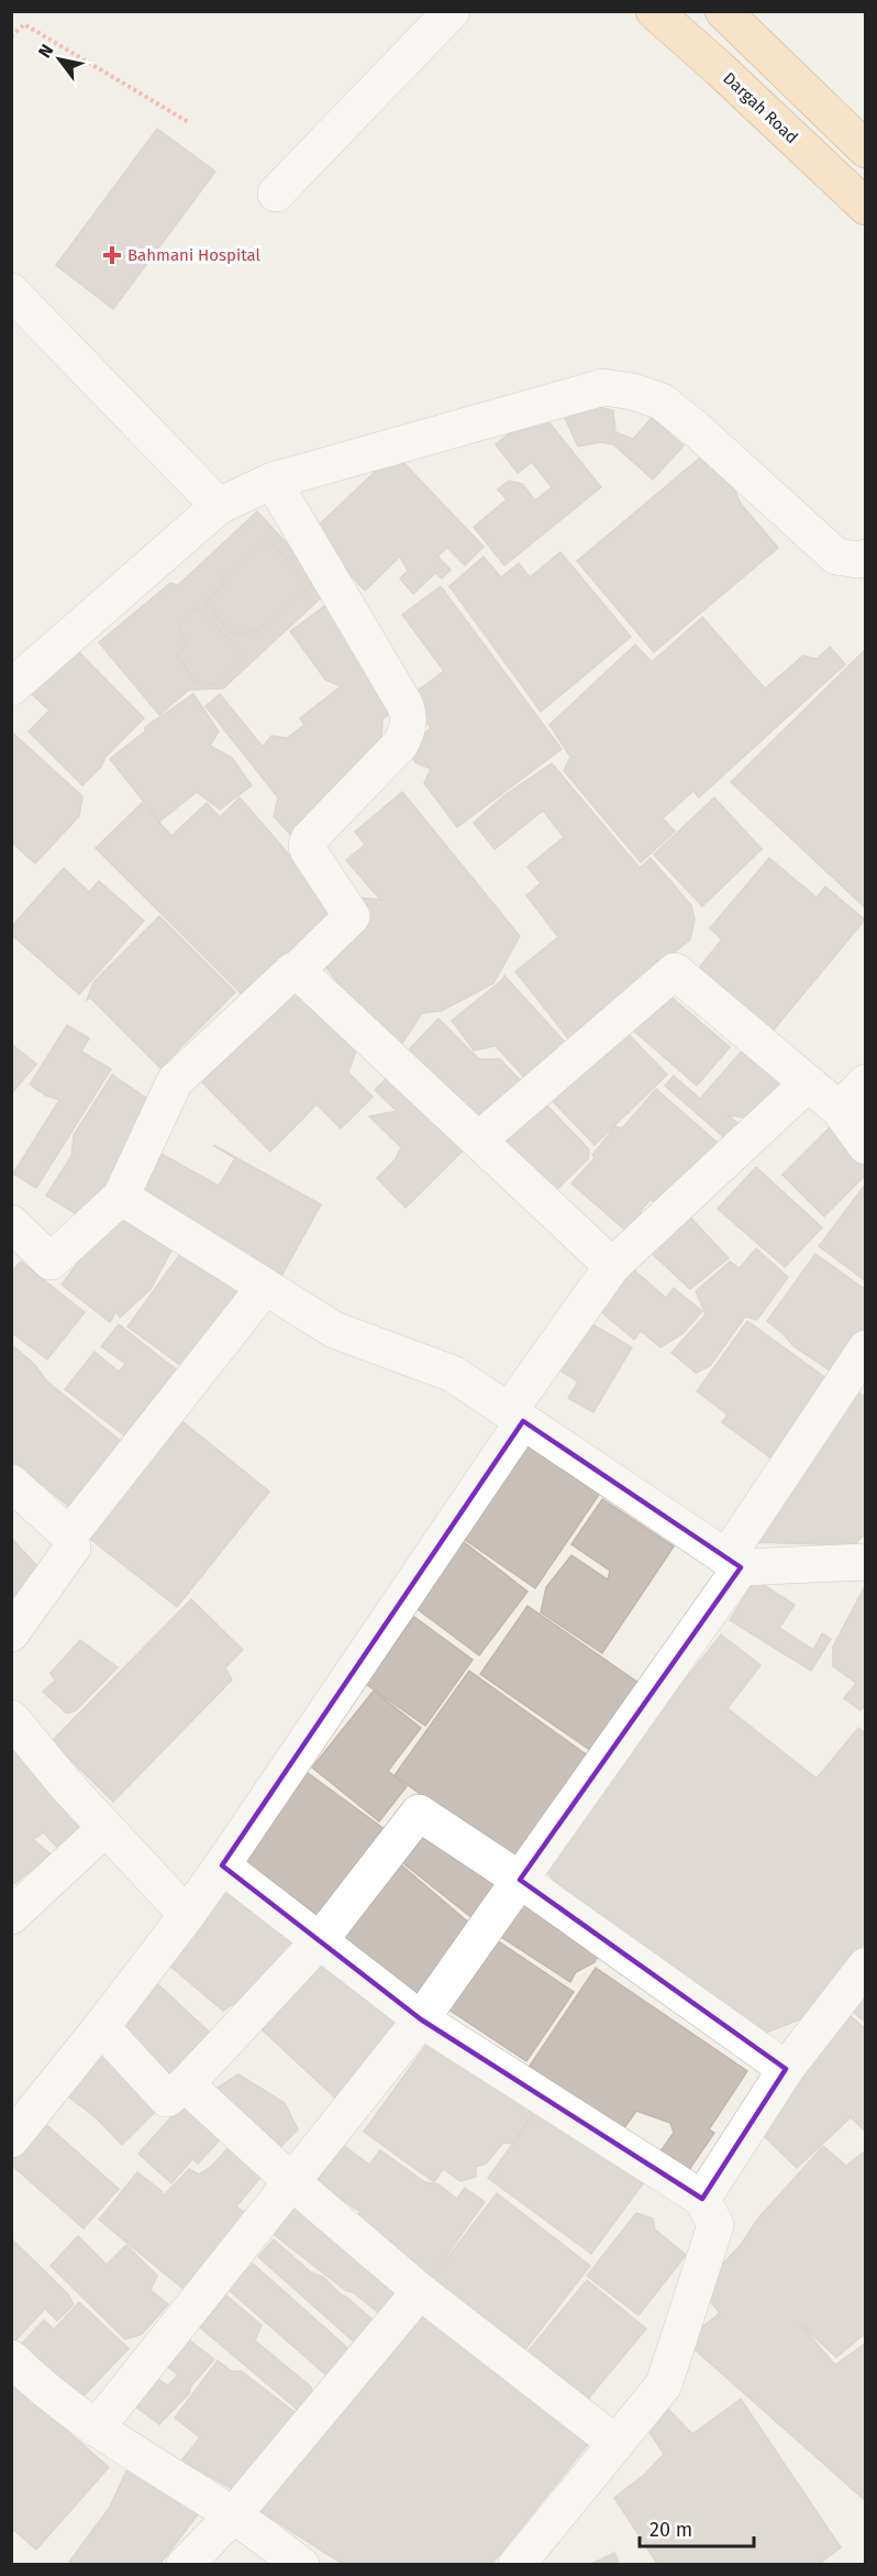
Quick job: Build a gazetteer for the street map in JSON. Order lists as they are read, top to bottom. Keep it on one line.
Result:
{"streets":{"main road":["Dargah Road"]},"places":{"health":["Bahmani Hospital"]},"scale_bar":"20 m","north":"top left"}
